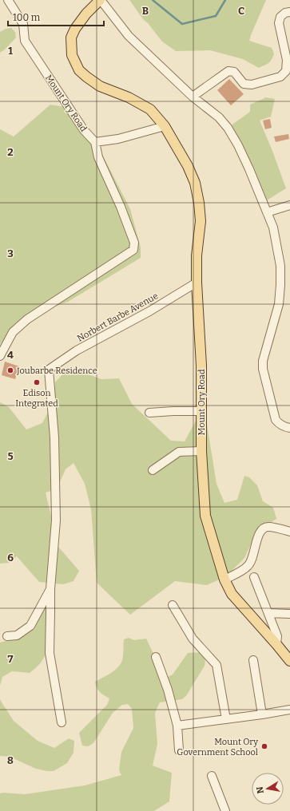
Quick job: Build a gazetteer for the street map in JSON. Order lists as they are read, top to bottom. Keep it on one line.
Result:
{"streets":{"main road":["Mount Ory Road"],"street":["Norbert Barbe Avenue"]},"crossings":[["Mount Ory Road","Norbert Barbe Avenue"]],"places":["Joubarbe Residence","Edison Integrated","Mount Ory Government School"],"scale_bar":"100 m","north":"left","grid":{"columns":["B","C"],"rows":["1","2","3","4","5","6","7","8"]}}
